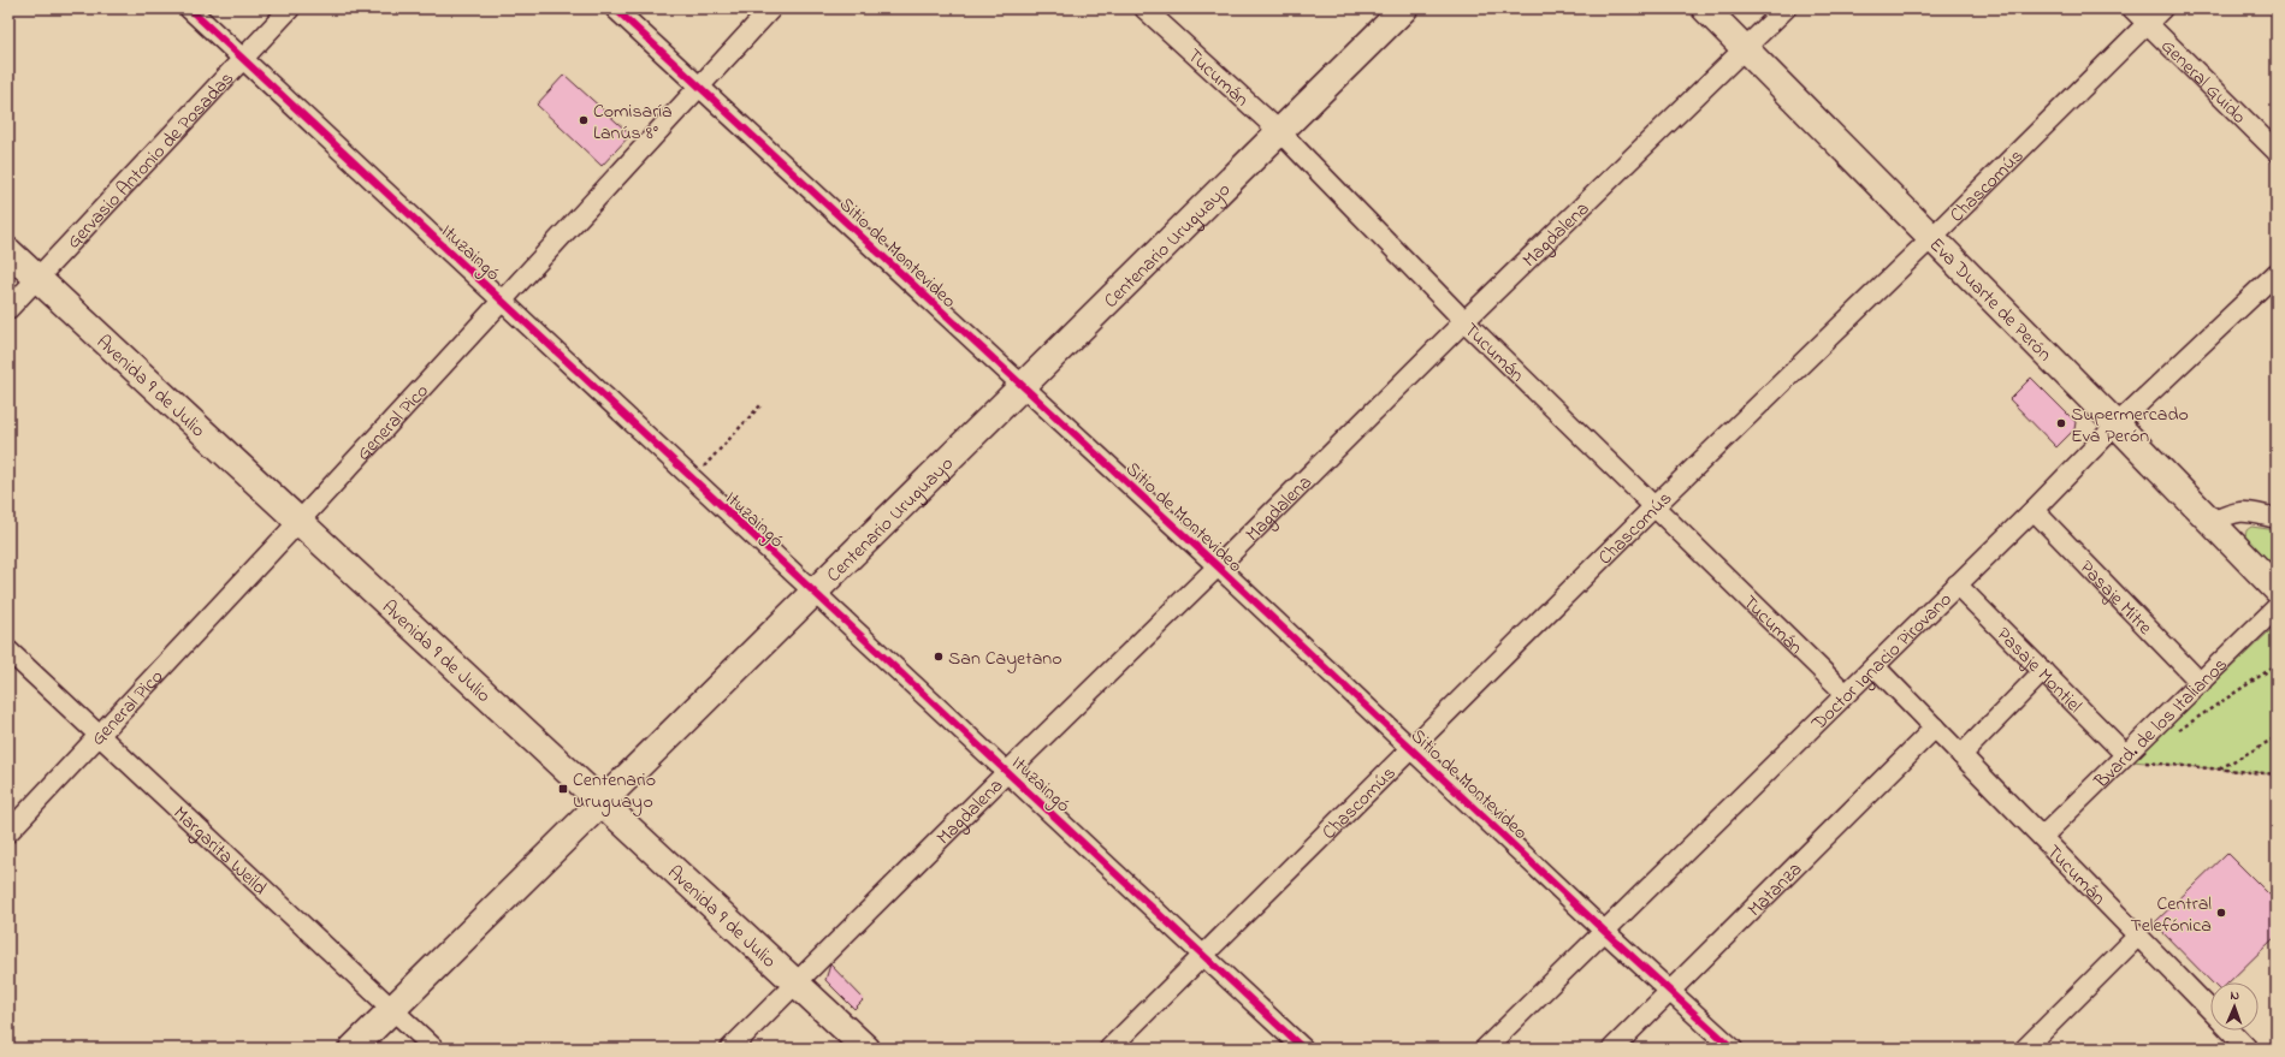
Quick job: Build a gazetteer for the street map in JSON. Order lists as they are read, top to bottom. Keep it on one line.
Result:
{"streets":{"main road":["Centenario Uruguayo","Eva Duarte de Perón","Avenida 9 de Julio"],"street":["Tucumán","General Guido","Gervasio Antonio de Posadas","Chascomús","Magdalena","Ituzaingó","Sitio de Montevideo","General Pico","Pasaje Mitre","Doctor Ignacio Pirovano","Pasaje Montiel","Bvard. de los Italianos","Margarita Weild","Matanza"]},"crossings":[["Tucumán","Chascomús"],["Tucumán","Magdalena"],["Tucumán","Centenario Uruguayo"],["Tucumán","Doctor Ignacio Pirovano"],["Tucumán","Bvard. de los Italianos"],["Tucumán","Matanza"],["General Guido","Chascomús"],["Gervasio Antonio de Posadas","Ituzaingó"],["Gervasio Antonio de Posadas","Avenida 9 de Julio"],["Chascomús","Ituzaingó"],["Chascomús","Sitio de Montevideo"],["Chascomús","Eva Duarte de Perón"],["Magdalena","Ituzaingó"],["Magdalena","Sitio de Montevideo"],["Magdalena","Eva Duarte de Perón"],["Magdalena","Avenida 9 de Julio"],["Centenario Uruguayo","Ituzaingó"],["Centenario Uruguayo","Sitio de Montevideo"],["Centenario Uruguayo","Avenida 9 de Julio"],["Centenario Uruguayo","Margarita Weild"],["Ituzaingó","General Pico"],["Sitio de Montevideo","General Pico"],["Sitio de Montevideo","Doctor Ignacio Pirovano"],["Sitio de Montevideo","Matanza"],["Eva Duarte de Perón","Doctor Ignacio Pirovano"],["Avenida 9 de Julio","General Pico"],["General Pico","Margarita Weild"],["Pasaje Mitre","Doctor Ignacio Pirovano"],["Pasaje Mitre","Bvard. de los Italianos"],["Doctor Ignacio Pirovano","Pasaje Montiel"],["Pasaje Montiel","Bvard. de los Italianos"]],"places":{"other":["Comisaría Lanús 8°","Supermercado Eva Perón","San Cayetano","Central Telefónica"],"transit":["Centenario Uruguayo"]},"north":"top"}
